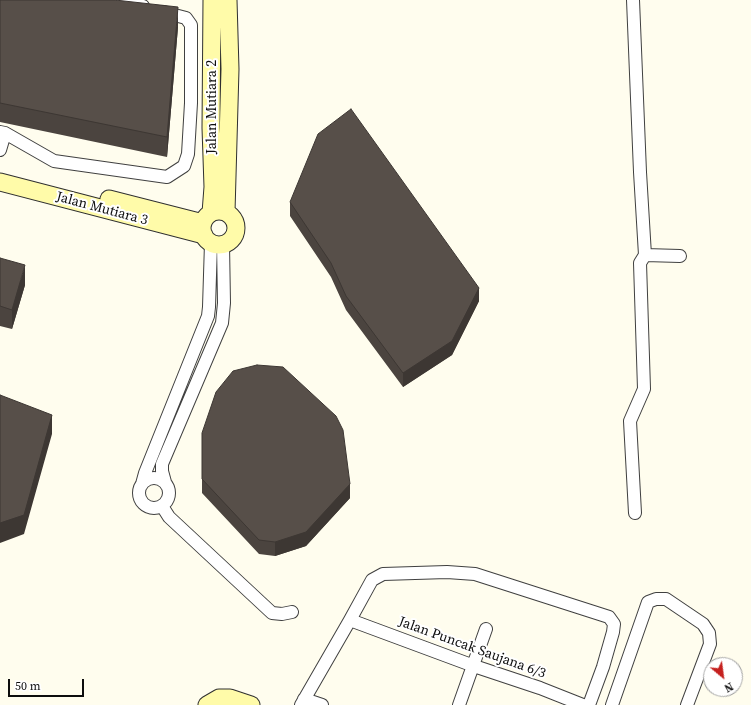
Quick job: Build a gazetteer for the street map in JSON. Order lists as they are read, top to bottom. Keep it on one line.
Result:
{"streets":{"street":["Jalan Mutiara 2","Jalan Mutiara 3","Jalan Puncak Saujana 6/3"]},"crossings":[["Jalan Mutiara 2","Jalan Mutiara 3"]],"scale_bar":"50 m","north":"bottom right"}
